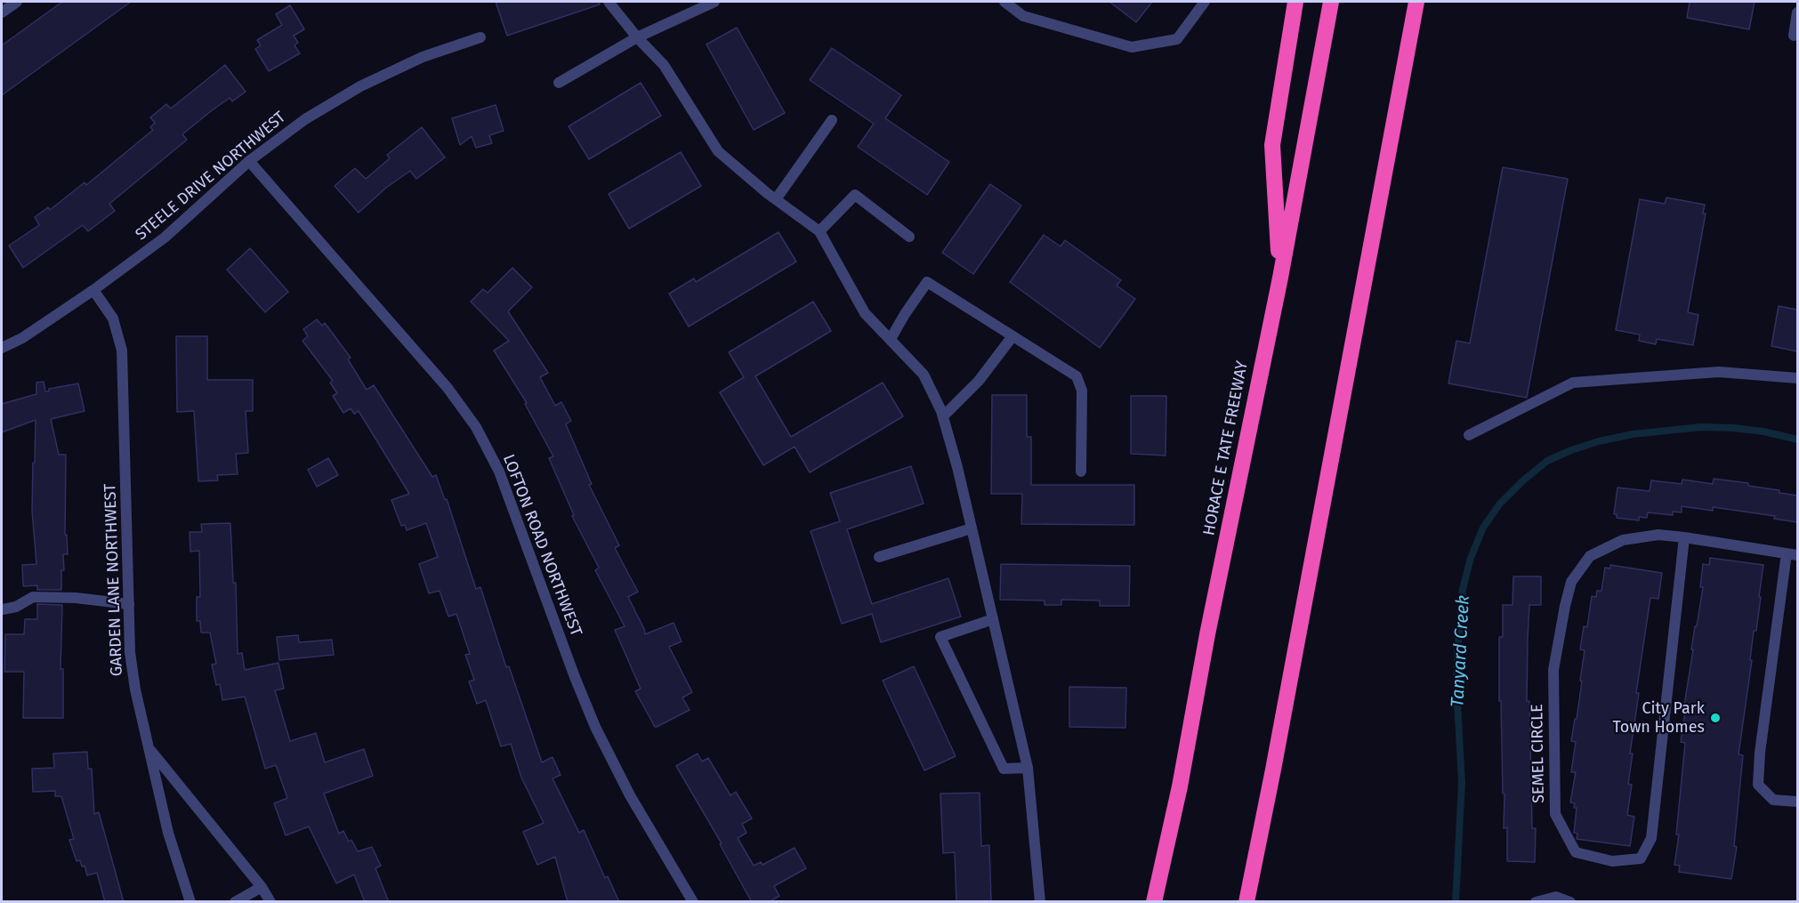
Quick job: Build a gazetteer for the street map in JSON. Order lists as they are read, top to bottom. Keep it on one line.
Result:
{"streets":{"highway":["HORACE E TATE FREEWAY"],"street":["STEELE DRIVE NORTHWEST","LOFTON ROAD NORTHWEST","GARDEN LANE NORTHWEST","SEMEL CIRCLE"]},"crossings":[["STEELE DRIVE NORTHWEST","LOFTON ROAD NORTHWEST"],["STEELE DRIVE NORTHWEST","GARDEN LANE NORTHWEST"]],"water":["Tanyard Creek"],"places":["City Park Town Homes"]}
